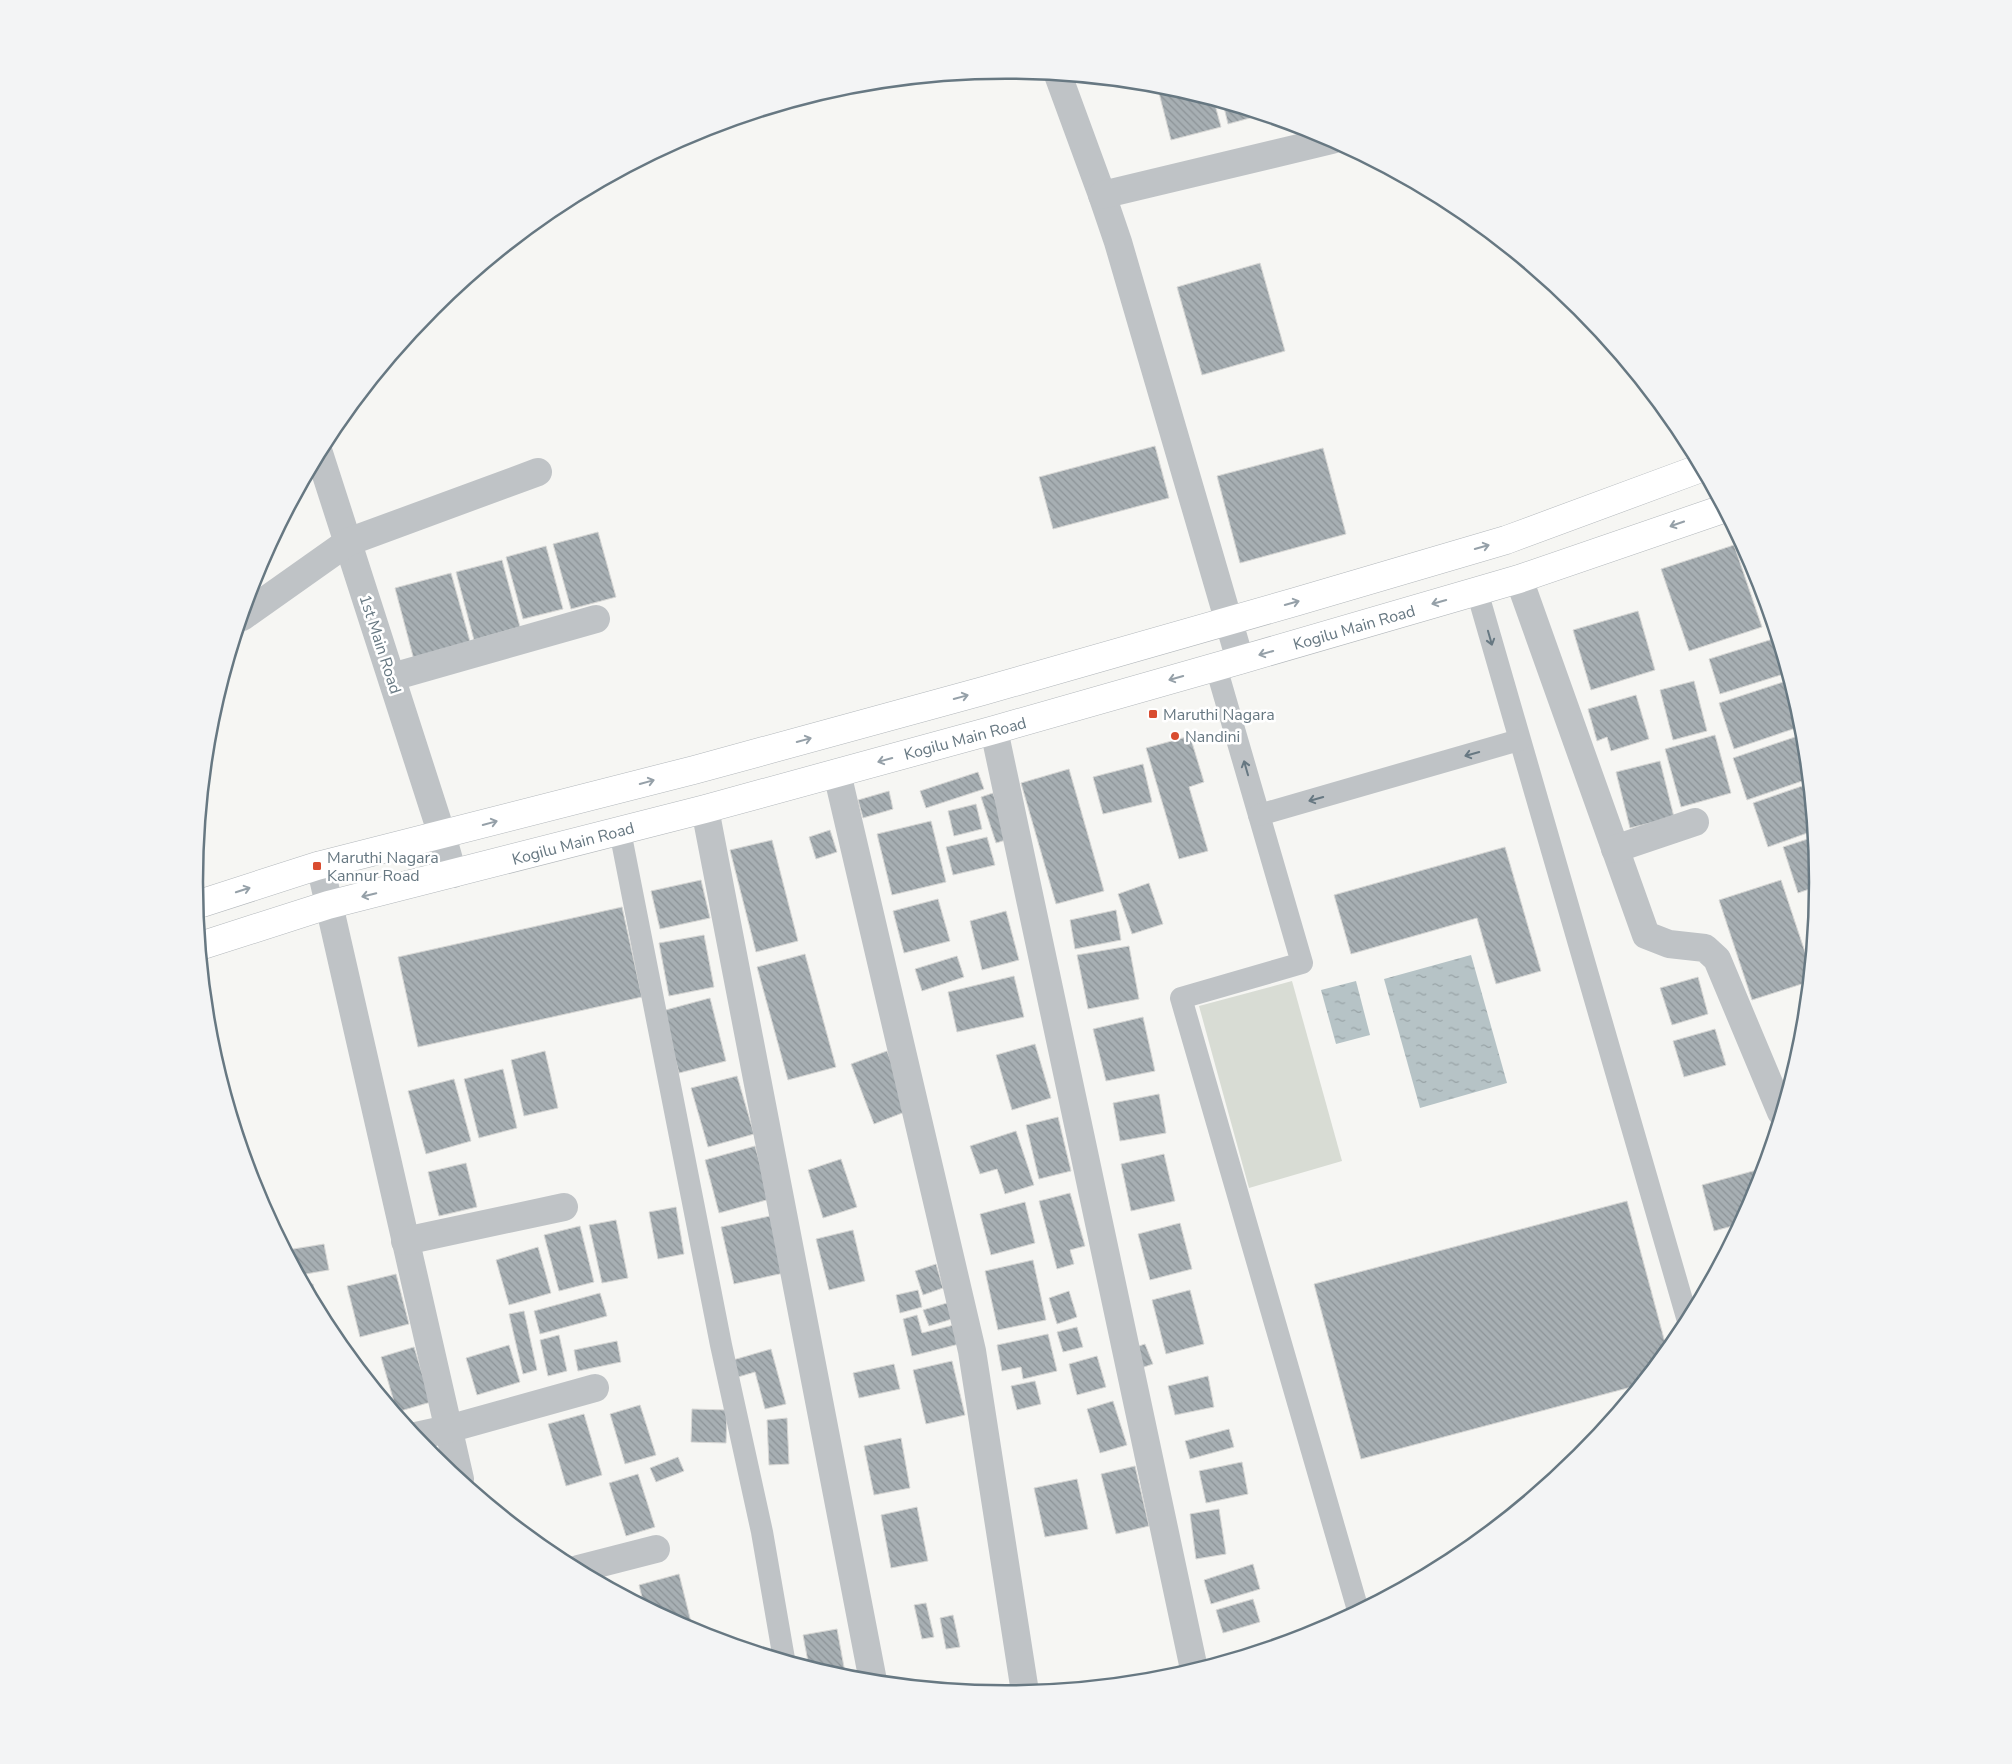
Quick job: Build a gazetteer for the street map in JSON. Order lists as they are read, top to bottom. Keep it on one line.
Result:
{"streets":{"main road":["Kogilu Main Road"],"street":["1st Main Road"]},"crossings":[["Kogilu Main Road","1st Main Road"]],"places":{"transit":["Maruthi Nagara","Maruthi Nagara Kannur Road"],"other":["Nandini"]}}
